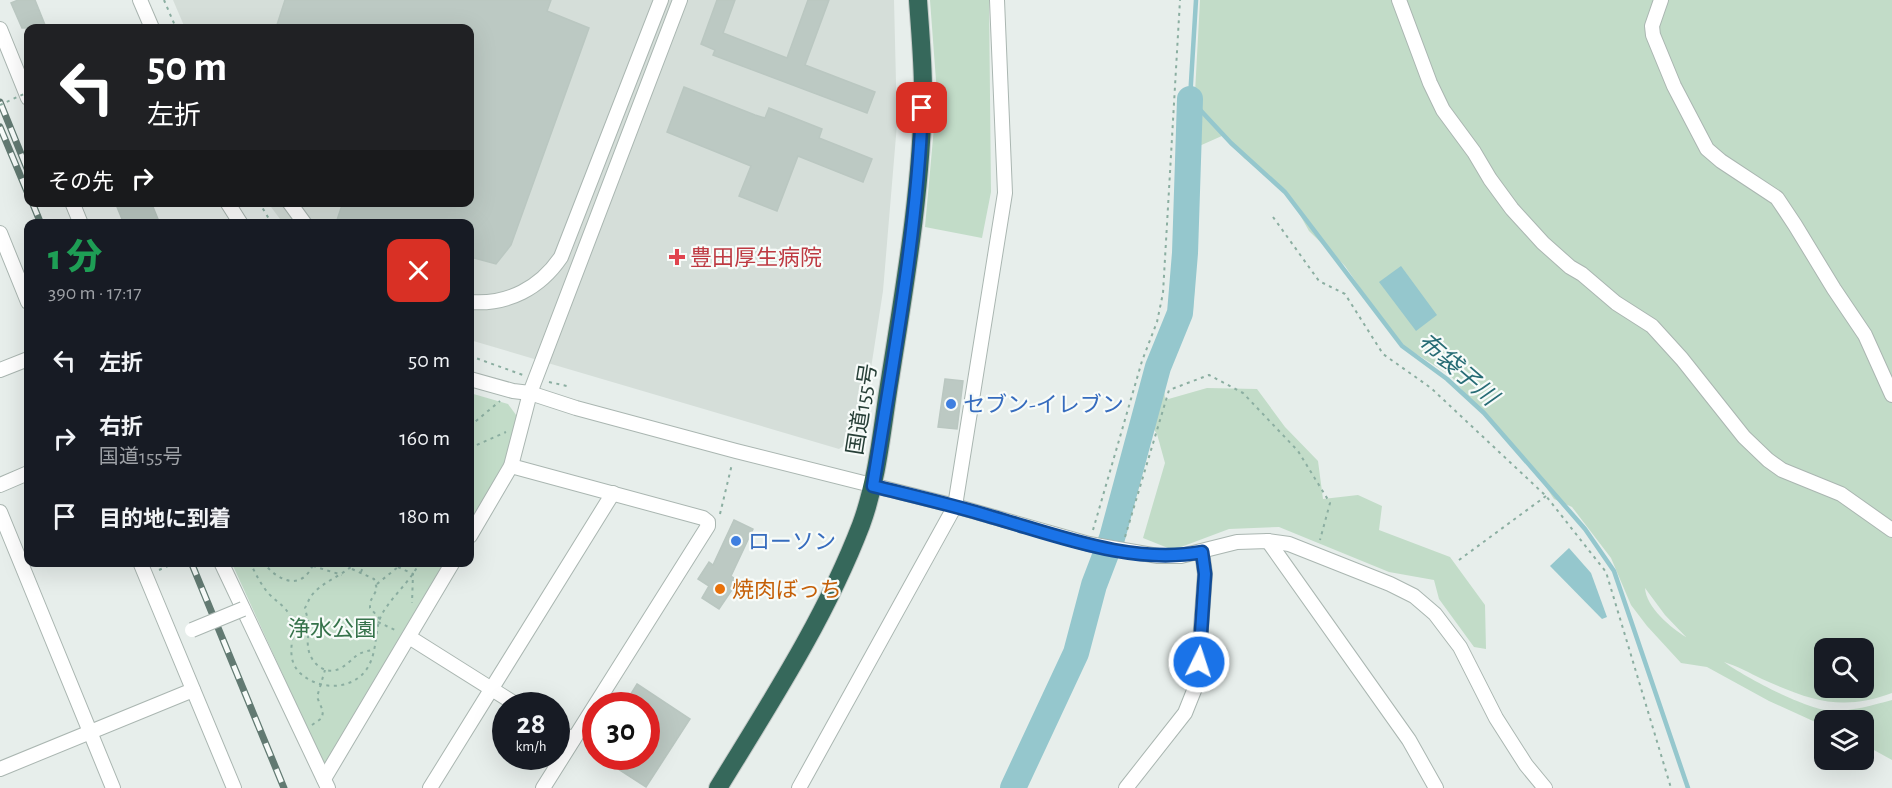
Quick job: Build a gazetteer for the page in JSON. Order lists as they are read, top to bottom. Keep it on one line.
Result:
{"streets":{"highway":["国道155号"]},"water":["布袋子川"],"parks":["浄水公園"],"places":{"health":["豊田厚生病院"],"other":["セブン-イレブン","ローソン","焼肉ぼっち"]},"page":{"turn":["50 m","左折"],"then":"その先","heading":["1 分","390 m · 17:17"],"list":[{"name":"左折","value":"50 m"},{"name":"右折","note":"国道155号","value":"160 m"},{"name":"目的地に到着","value":"180 m"}],"speed":"28 km/h","limit":"30"}}
